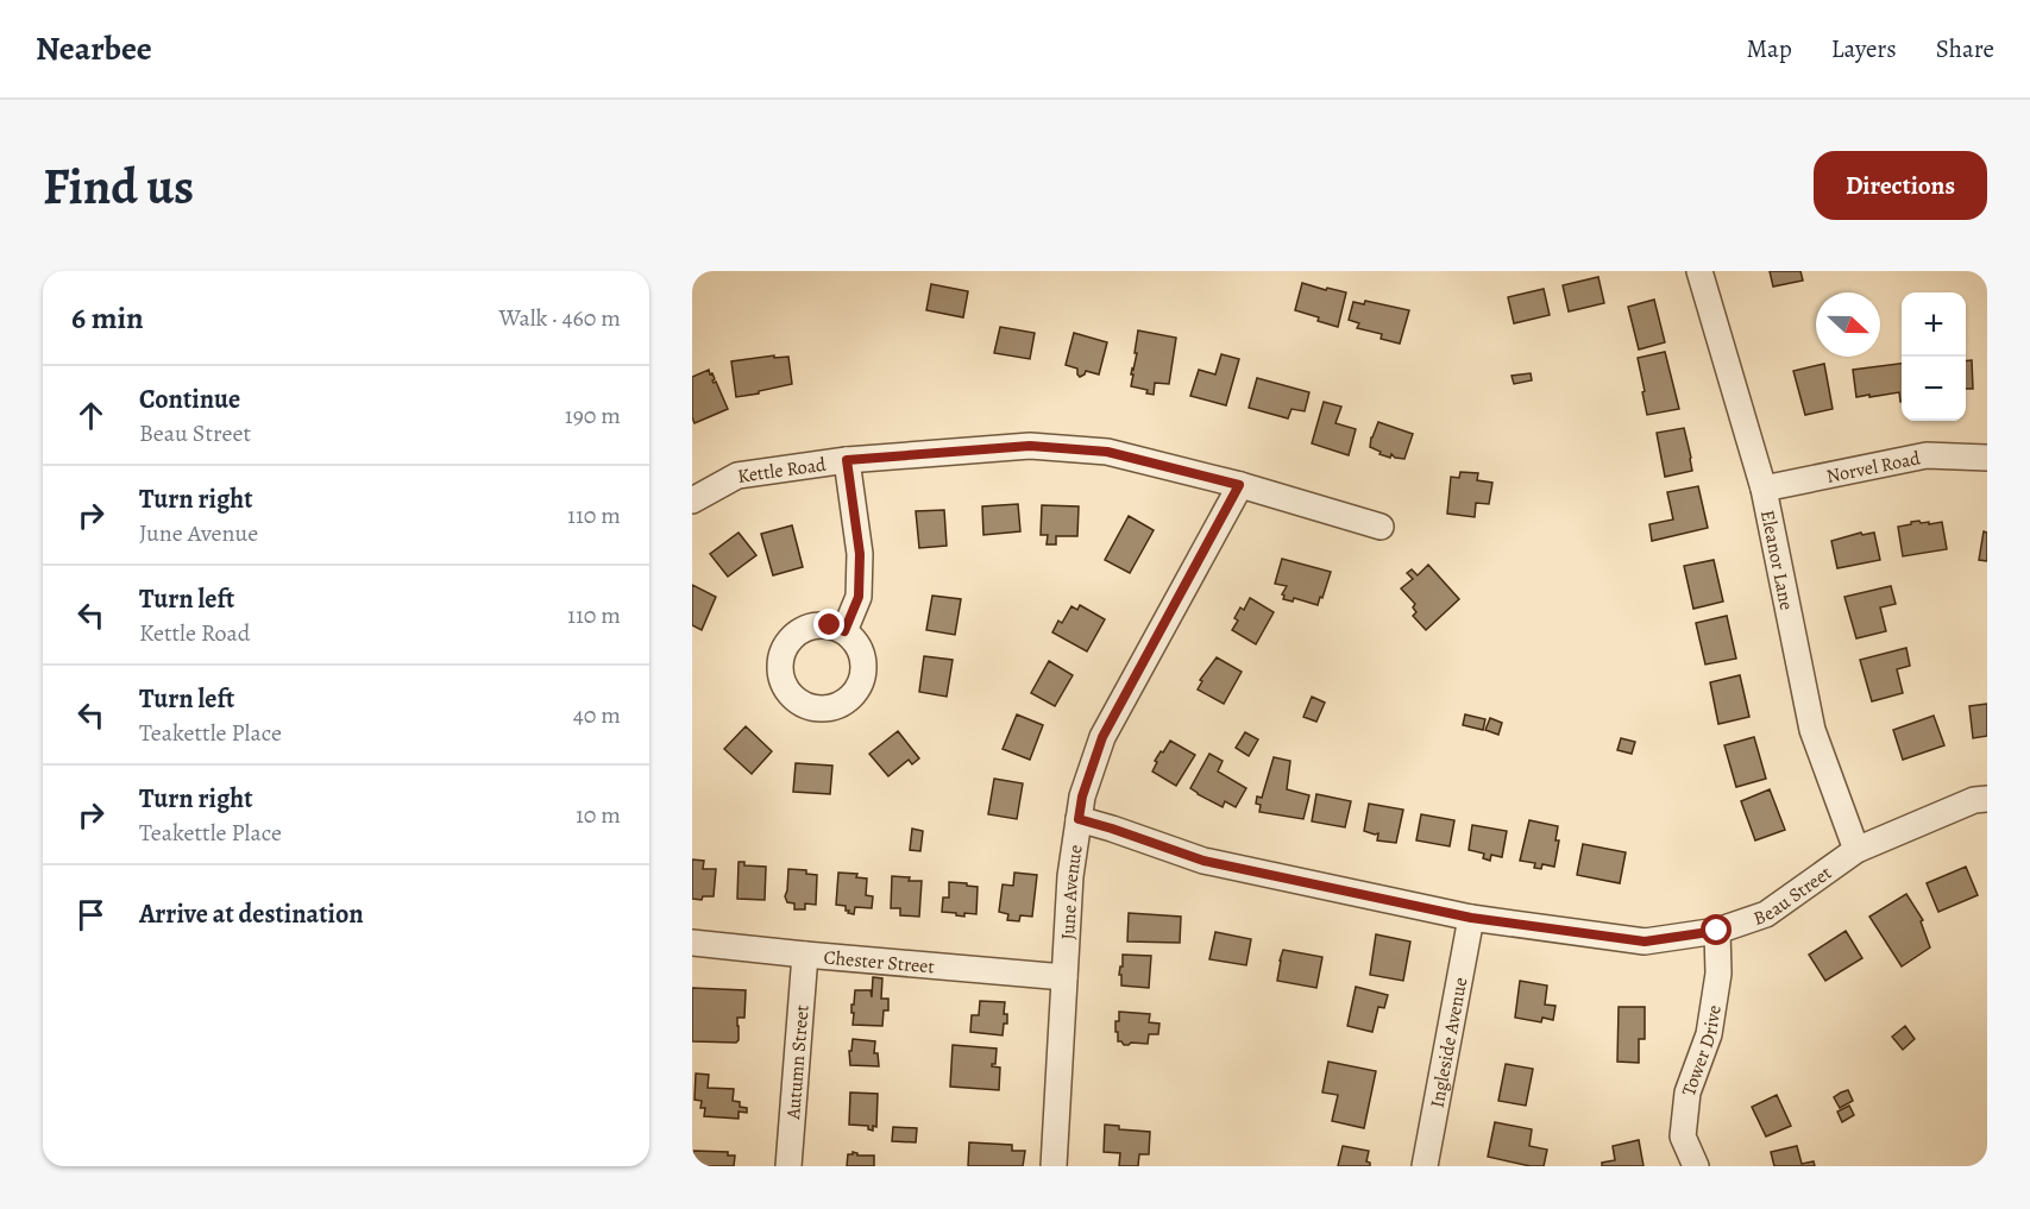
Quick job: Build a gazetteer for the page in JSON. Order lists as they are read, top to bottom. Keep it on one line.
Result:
{"streets":{"street":["Norvel Road","Kettle Road","Eleanor Lane","June Avenue","Beau Street","Chester Street","Ingleside Avenue","Tower Drive","Autumn Street"]},"crossings":[["Norvel Road","Eleanor Lane"],["Kettle Road","June Avenue"],["Eleanor Lane","Beau Street"],["June Avenue","Beau Street"],["June Avenue","Chester Street"],["Beau Street","Ingleside Avenue"],["Beau Street","Tower Drive"],["Chester Street","Autumn Street"]],"north":"right","page":{"header":"Nearbee","nav":["Map","Layers","Share"],"buttons":"Directions","title":"Find us","heading":["6 min","Walk · 460 m"],"map_buttons":["+","−"],"list":[["Continue","Beau Street","190 m"],["Turn right","June Avenue","110 m"],["Turn left","Kettle Road","110 m"],["Turn left","Teakettle Place","40 m"],["Turn right","Teakettle Place","10 m"],"Arrive at destination"]}}
